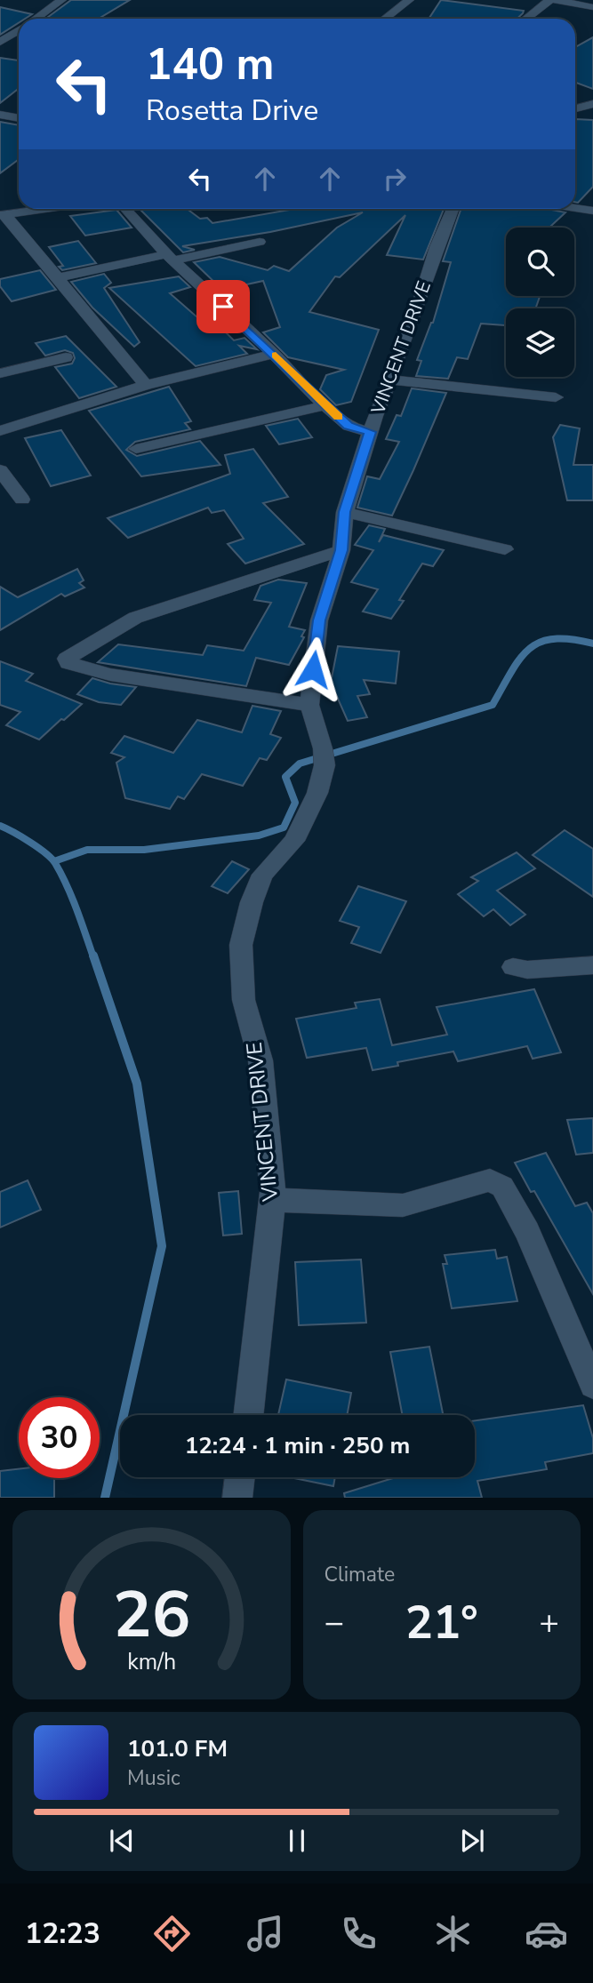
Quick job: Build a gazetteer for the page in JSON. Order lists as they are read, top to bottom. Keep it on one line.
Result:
{"streets":{"street":["VINCENT DRIVE"]},"page":{"turn":["140 m","Rosetta Drive"],"limit":"30","trip":"12:24 · 1 min · 250 m","tile":"Climate","heat":["−","21°","+"],"song":["101.0 FM","Music"],"tabs":"12:23","gauge":["26","km/h"]}}
